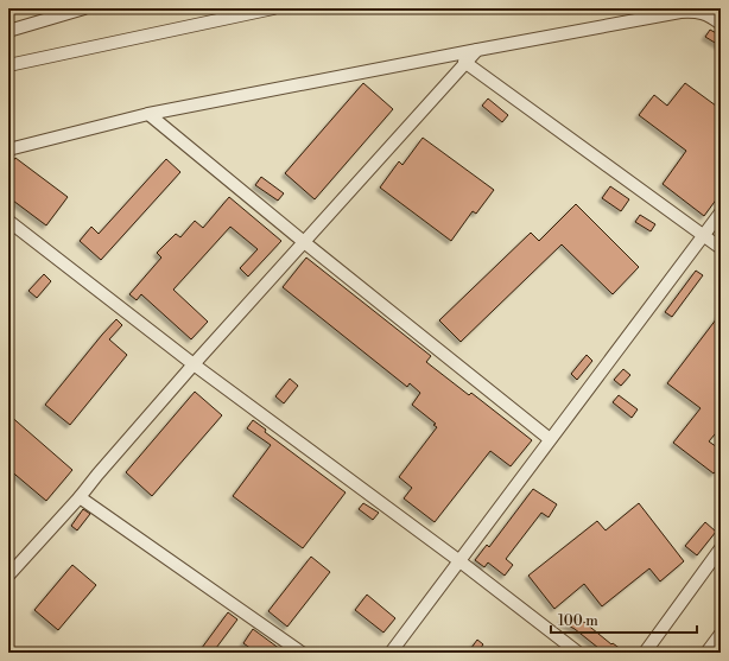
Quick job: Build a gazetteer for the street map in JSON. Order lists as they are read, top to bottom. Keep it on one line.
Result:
{"scale_bar":"100 m"}
